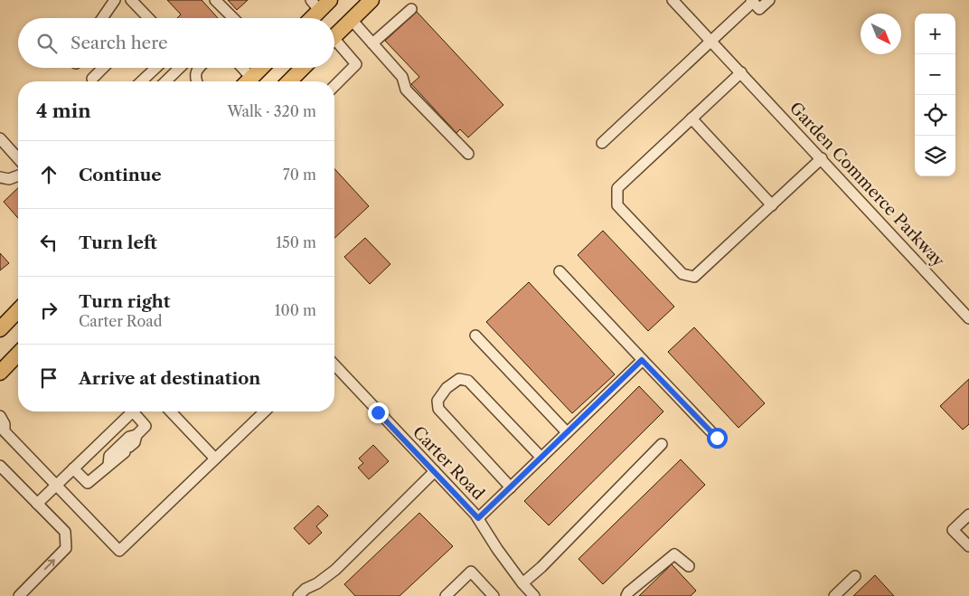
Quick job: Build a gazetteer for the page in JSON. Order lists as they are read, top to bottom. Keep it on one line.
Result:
{"streets":{"street":["Garden Commerce Parkway","Carter Road"]},"north":"bottom right","page":{"map_buttons":["+","−"],"search":"Search here","heading":["4 min","Walk · 320 m"],"list":[["Continue","70 m"],["Turn left","150 m"],["Turn right","Carter Road","100 m"],"Arrive at destination"]}}
